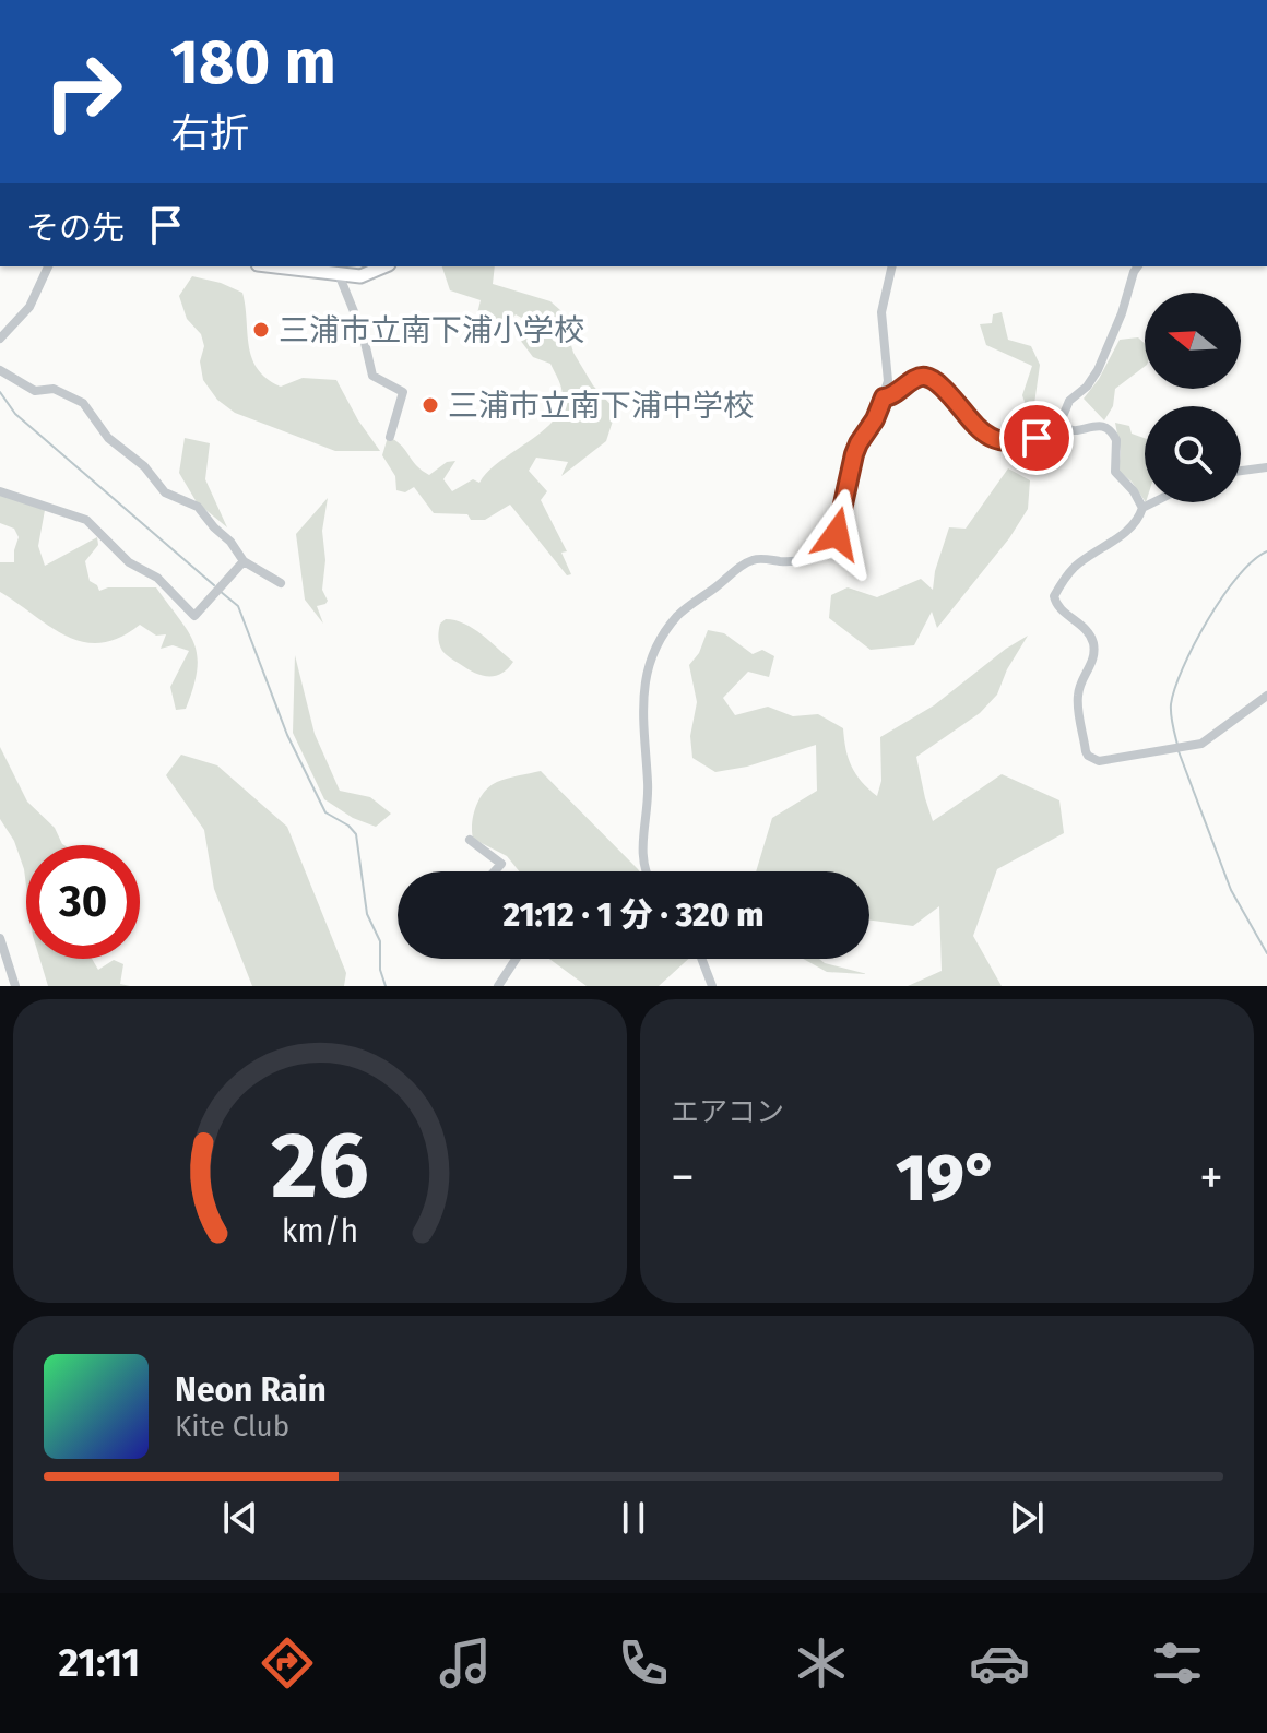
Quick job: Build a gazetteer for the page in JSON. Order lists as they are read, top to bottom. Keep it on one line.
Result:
{"places":["三浦市立南下浦小学校","三浦市立南下浦中学校"],"north":"left","page":{"turn":["180 m","右折"],"then":"その先","limit":"30","trip":"21:12 · 1 分 · 320 m","tile":"エアコン","heat":["−","19°","+"],"song":["Neon Rain","Kite Club"],"tabs":"21:11","gauge":["26","km/h"]}}
